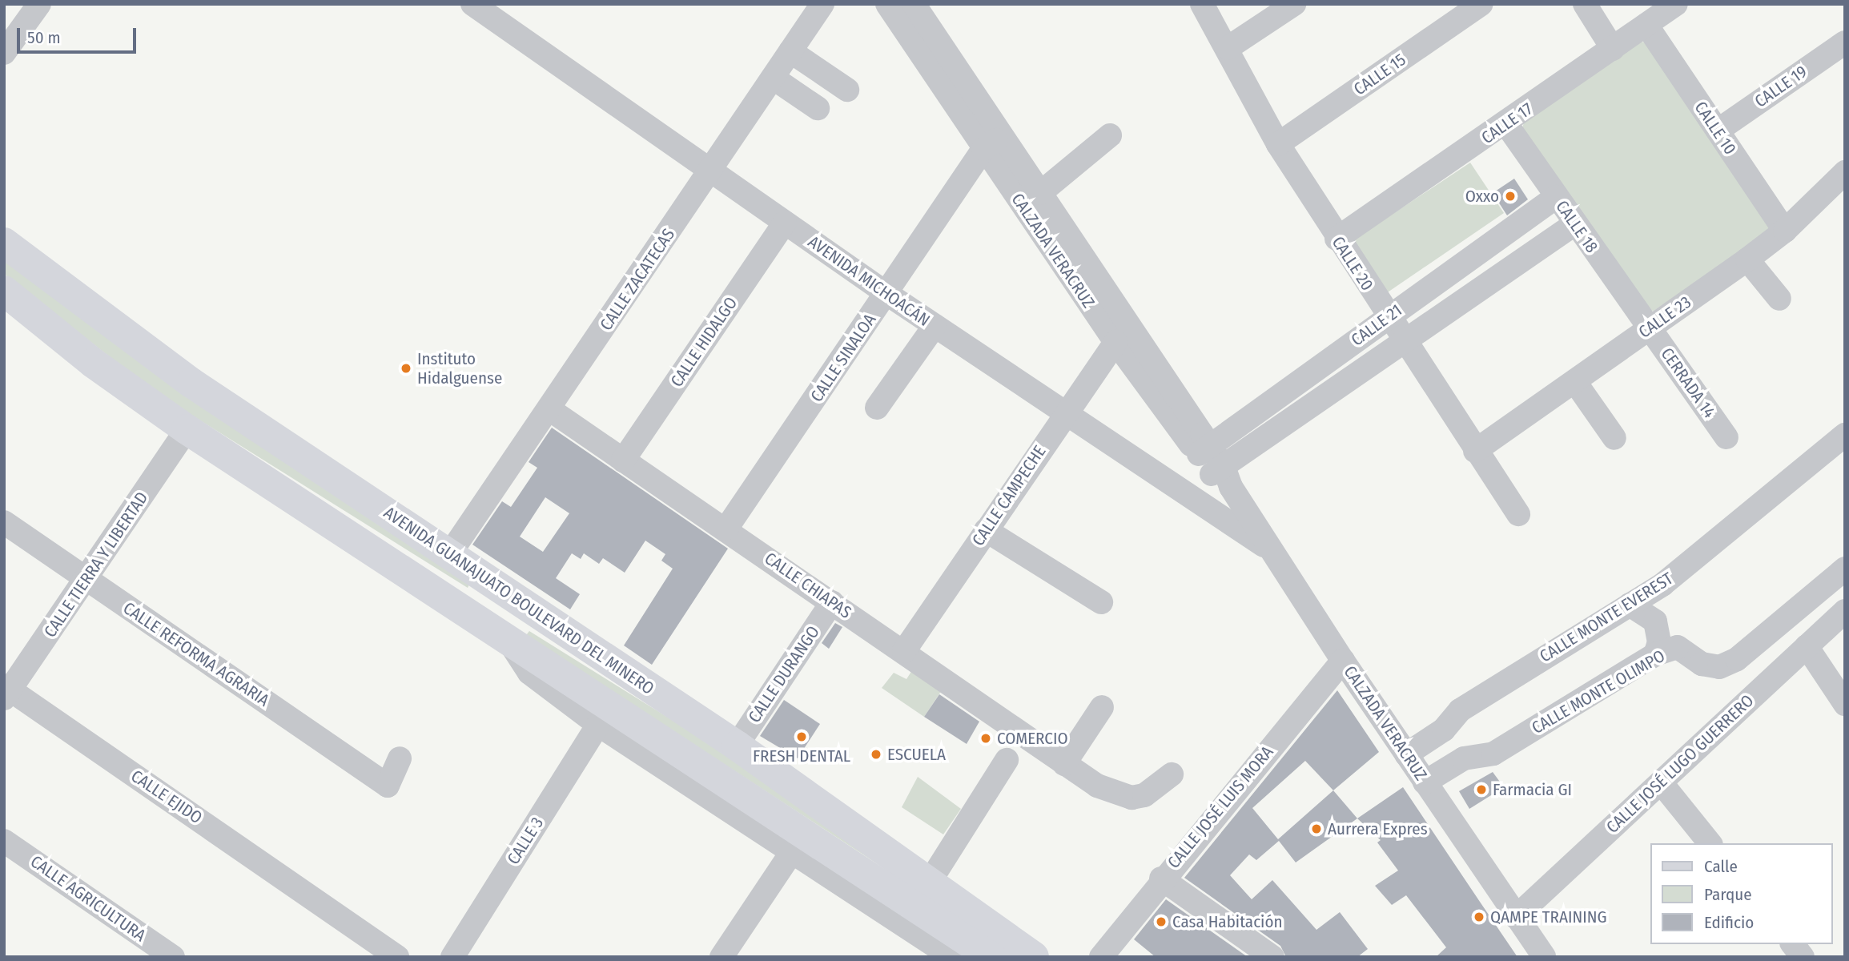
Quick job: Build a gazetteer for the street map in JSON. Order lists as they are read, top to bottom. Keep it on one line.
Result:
{"streets":{"main road":["AVENIDA GUANAJUATO BOULEVARD DEL MINERO"],"street":["CALLE 15","CALLE 19","CALLE 17","CALLE 10","CALLE 18","CALZADA VERACRUZ","CALLE 20","CALLE ZACATECAS","AVENIDA MICHOACÁN","CALLE 23","CALLE 21","CALLE HIDALGO","CALLE SINALOA","CERRADA 14","CALLE CAMPECHE","CALLE TIERRA Y LIBERTAD","CALLE CHIAPAS","CALLE MONTE EVEREST","CALLE REFORMA AGRARIA","CALLE DURANGO","CALLE MONTE OLIMPO","CALLE JOSÉ LUGO GUERRERO","CALLE EJIDO","CALLE JOSÉ LUIS MORA","CALLE 3","CALLE AGRICULTURA"]},"crossings":[["CALLE 15","CALLE 20"],["CALLE 19","CALLE 10"],["CALLE 17","CALLE 10"],["CALLE 17","CALLE 18"],["CALLE 17","CALLE 20"],["CALLE 10","CALLE 23"],["CALLE 18","CALLE 23"],["CALLE 18","CALLE 21"],["CALLE 18","CERRADA 14"],["CALZADA VERACRUZ","AVENIDA MICHOACÁN"],["CALZADA VERACRUZ","CALLE 21"],["CALZADA VERACRUZ","CALLE SINALOA"],["CALZADA VERACRUZ","CALLE CAMPECHE"],["CALZADA VERACRUZ","CALLE MONTE EVEREST"],["CALZADA VERACRUZ","CALLE MONTE OLIMPO"],["CALZADA VERACRUZ","CALLE JOSÉ LUGO GUERRERO"],["CALZADA VERACRUZ","CALLE JOSÉ LUIS MORA"],["CALLE 20","CALLE 23"],["CALLE 20","CALLE 21"],["CALLE ZACATECAS","AVENIDA MICHOACÁN"],["CALLE ZACATECAS","CALLE CHIAPAS"],["CALLE ZACATECAS","AVENIDA GUANAJUATO BOULEVARD DEL MINERO"],["AVENIDA MICHOACÁN","CALLE HIDALGO"],["AVENIDA MICHOACÁN","CALLE SINALOA"],["AVENIDA MICHOACÁN","CALLE CAMPECHE"],["CALLE 23","CERRADA 14"],["CALLE HIDALGO","CALLE CHIAPAS"],["CALLE SINALOA","CALLE CHIAPAS"],["CALLE CAMPECHE","CALLE CHIAPAS"],["CALLE TIERRA Y LIBERTAD","AVENIDA GUANAJUATO BOULEVARD DEL MINERO"],["CALLE TIERRA Y LIBERTAD","CALLE REFORMA AGRARIA"],["CALLE TIERRA Y LIBERTAD","CALLE EJIDO"],["CALLE CHIAPAS","CALLE DURANGO"],["AVENIDA GUANAJUATO BOULEVARD DEL MINERO","CALLE DURANGO"]],"places":["Oxxo","Instituto Hidalguense","FRESH DENTAL","COMERCIO","ESCUELA","Farmacia GI","Aurrera Expres","QAMPE TRAINING","Casa Habitación"],"legend":["Calle","Parque","Edificio"],"scale_bar":"50 m"}
